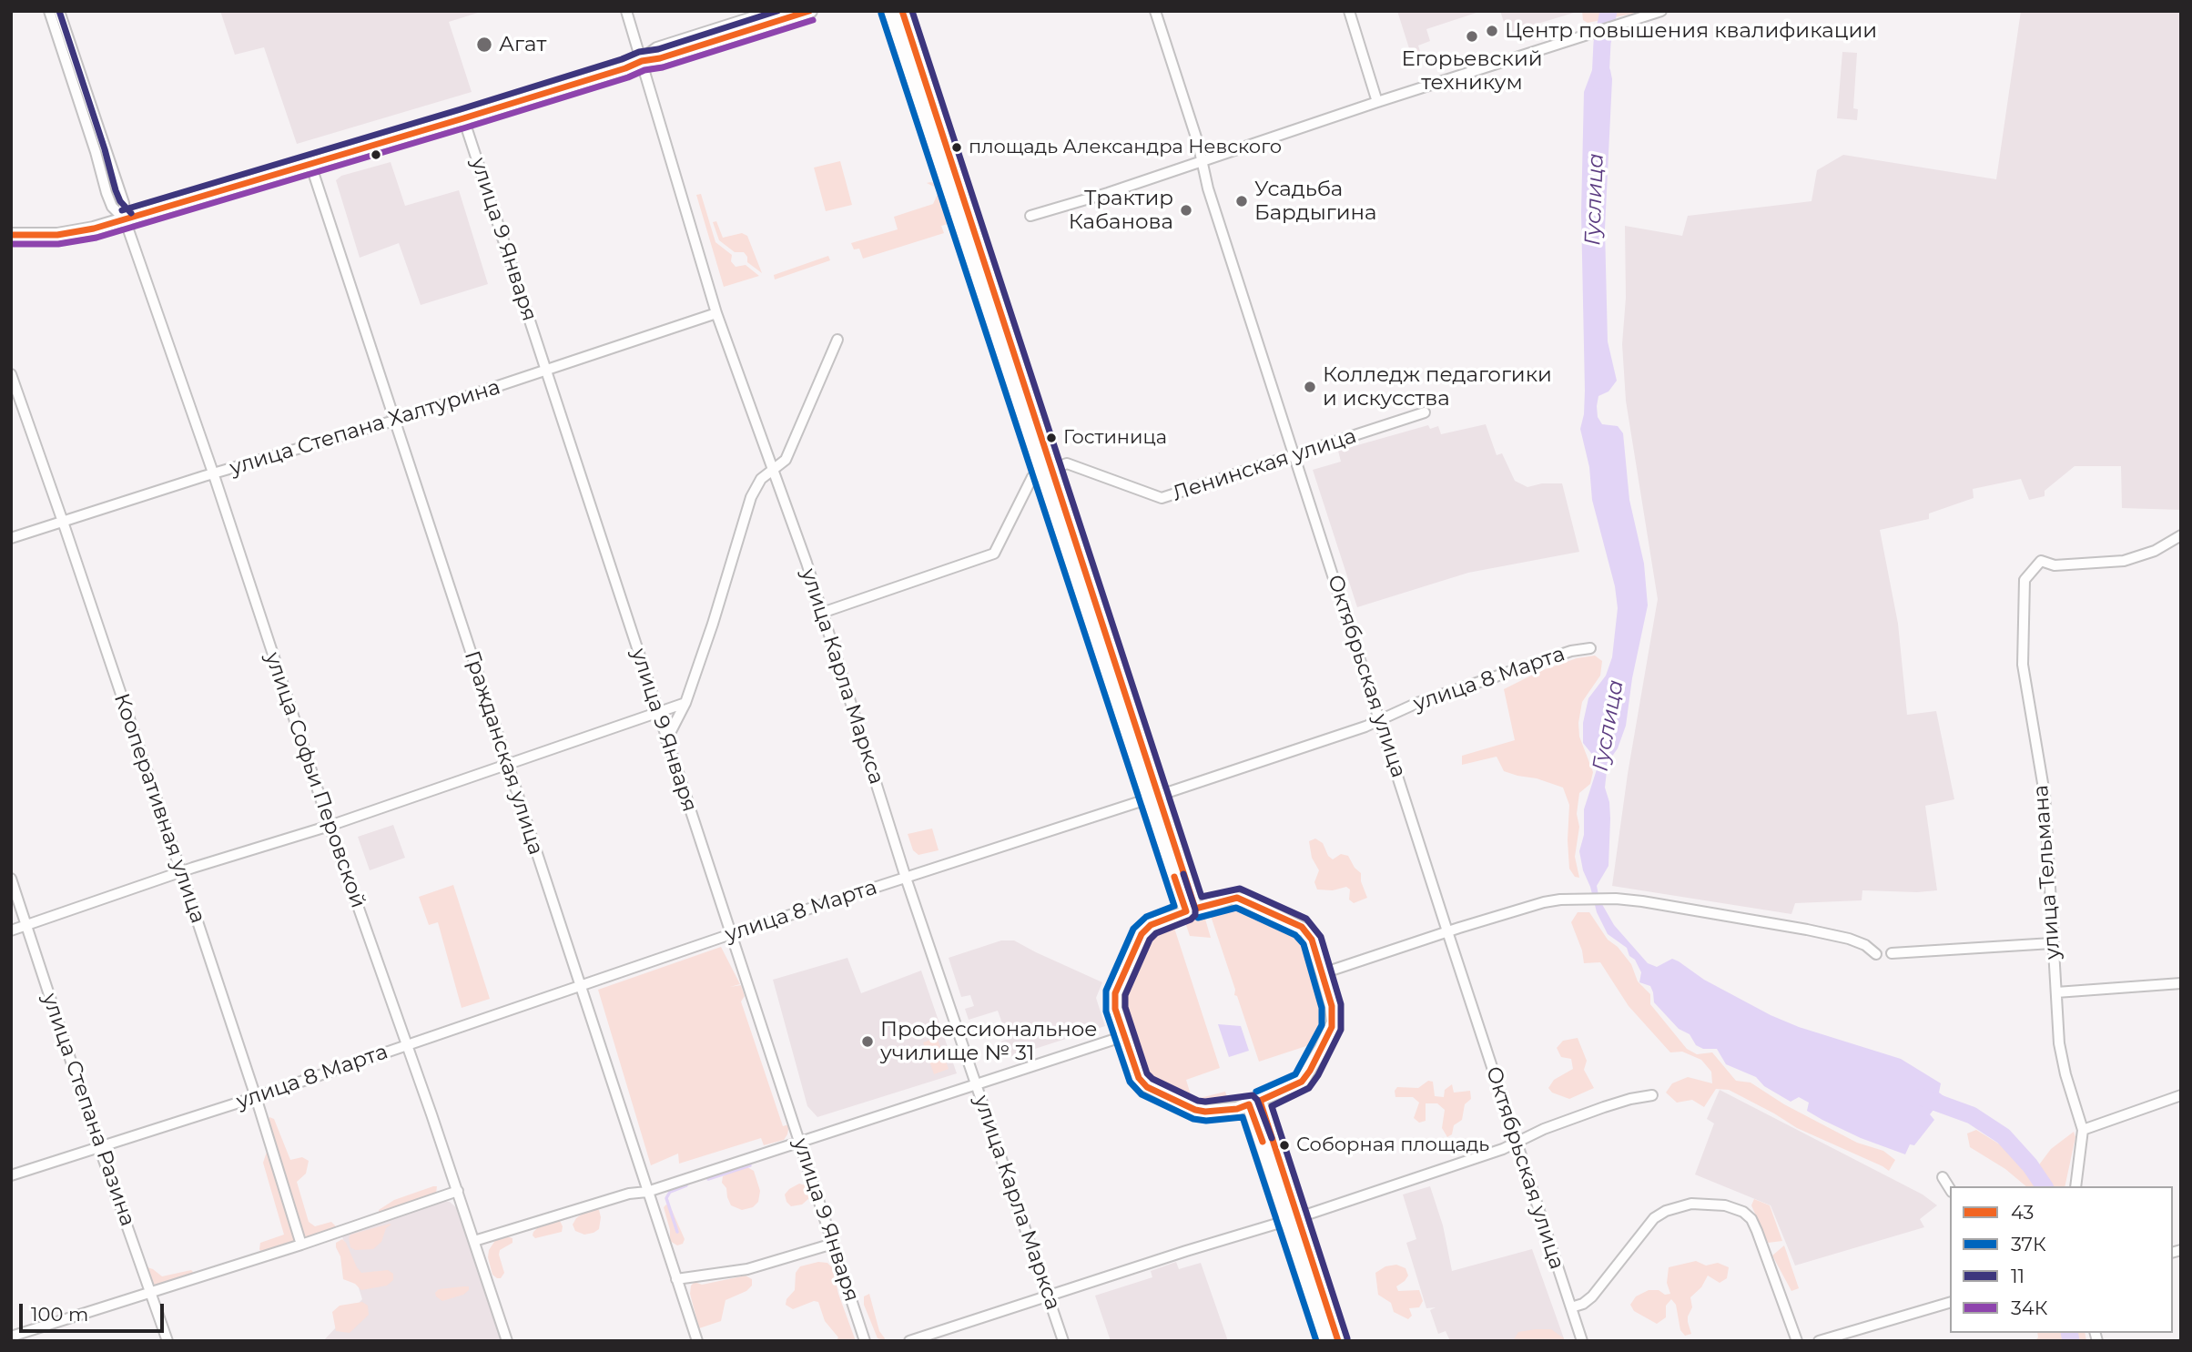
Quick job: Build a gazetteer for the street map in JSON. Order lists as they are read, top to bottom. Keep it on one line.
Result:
{"streets":{"street":["улица 9 Января","улица Степана Халтурина","Ленинская улица","улица Карла Маркса","Октябрьская улица","улица 8 Марта","Гражданская улица","улица Софьи Перовской","Кооперативная улица","улица Тельмана","улица Степана Разина"]},"crossings":[["улица 9 Января","улица Степана Халтурина"],["улица 9 Января","улица 8 Марта"],["улица Степана Халтурина","улица Карла Маркса"],["улица Степана Халтурина","Гражданская улица"],["улица Степана Халтурина","улица Софьи Перовской"],["улица Степана Халтурина","Кооперативная улица"],["Ленинская улица","Октябрьская улица"],["улица Карла Маркса","улица 8 Марта"],["Октябрьская улица","улица 8 Марта"],["улица 8 Марта","Гражданская улица"],["улица 8 Марта","улица Софьи Перовской"],["улица 8 Марта","Кооперативная улица"],["улица 8 Марта","улица Степана Разина"]],"water":["Гуслица"],"places":["Центр повышения квалификации","Егорьевский техникум","Агат","площадь Александра Невского","Усадьба Бардыгина","Трактир Кабанова","Колледж педагогики и искусства","Гостиница","Профессиональное училище № 31","Соборная площадь"],"lines":["transit line 43","transit line 11","transit line 37К","transit line 34К"],"legend":["43","37К","11","34К"],"scale_bar":"100 m"}
